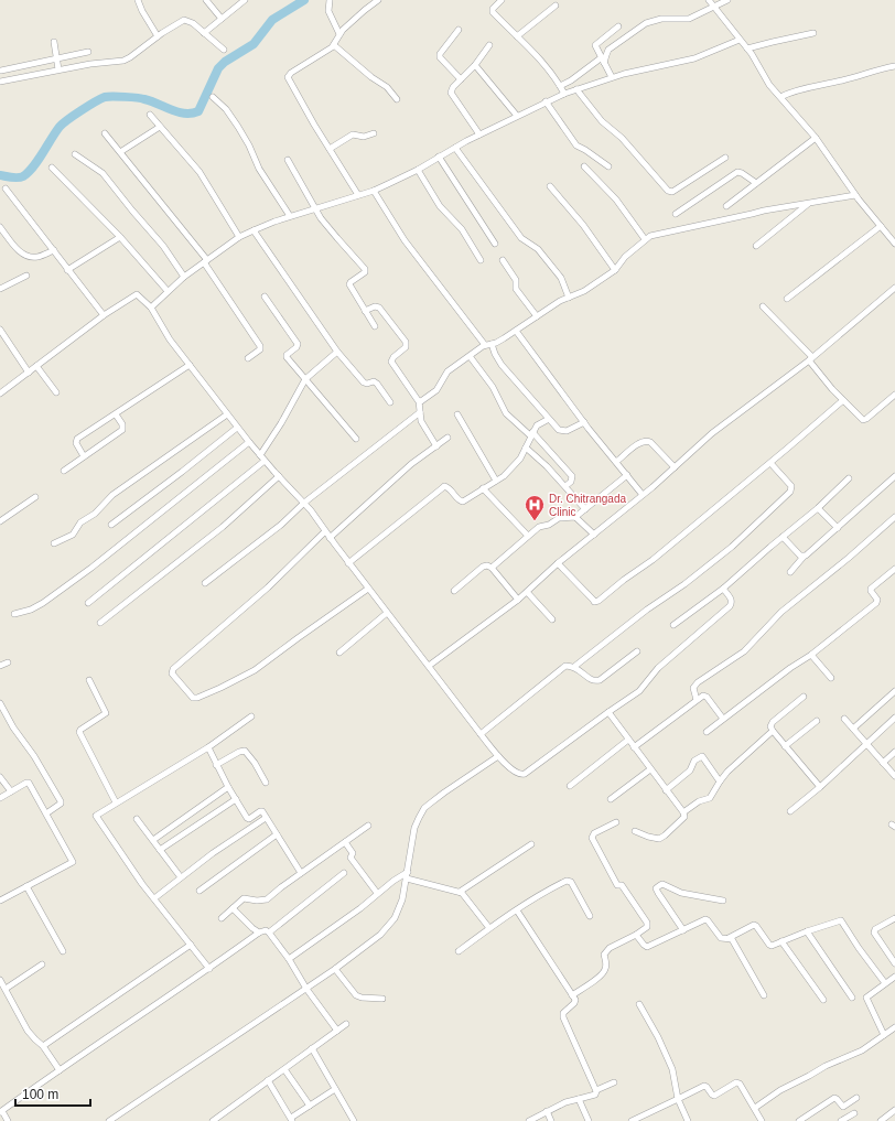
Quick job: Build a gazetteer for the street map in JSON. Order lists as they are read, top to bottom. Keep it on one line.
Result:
{"places":{"hospital":["Dr. Chitrangada Clinic"]},"scale_bar":"100 m"}
